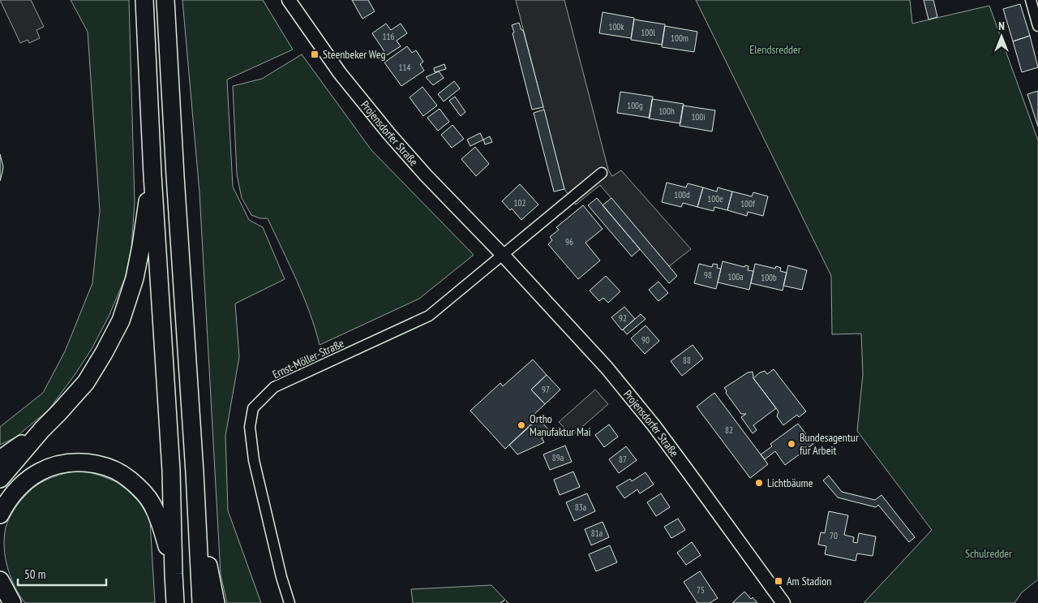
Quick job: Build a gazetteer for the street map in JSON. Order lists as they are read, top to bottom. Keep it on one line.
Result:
{"streets":{"street":["Projensdorfer Straße","Ernst-Möller-Straße"]},"crossings":[["Projensdorfer Straße","Ernst-Möller-Straße"]],"parks":["Elendsredder","Schulredder"],"places":{"transit":["Steenbeker Weg","Am Stadion"],"other":["Ortho Manufaktur Mai","Bundesagentur für Arbeit","Lichtbäume"]},"house_numbers":["100k","100l","116","100m","114","100g","100h","100i","100d","100e","102","100f","96","98","100a","100b","92","90","88","97","82","89a","87","83a","81a","70","75"],"scale_bar":"50 m","north":"top"}
